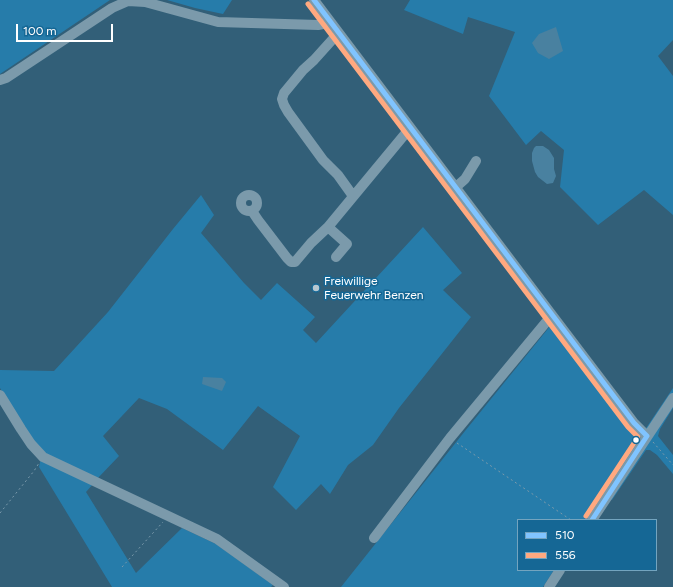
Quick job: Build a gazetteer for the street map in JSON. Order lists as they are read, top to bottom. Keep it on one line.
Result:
{"places":["Freiwillige Feuerwehr Benzen"],"lines":["transit line 510","transit line 556"],"legend":["510","556"],"scale_bar":"100 m"}
